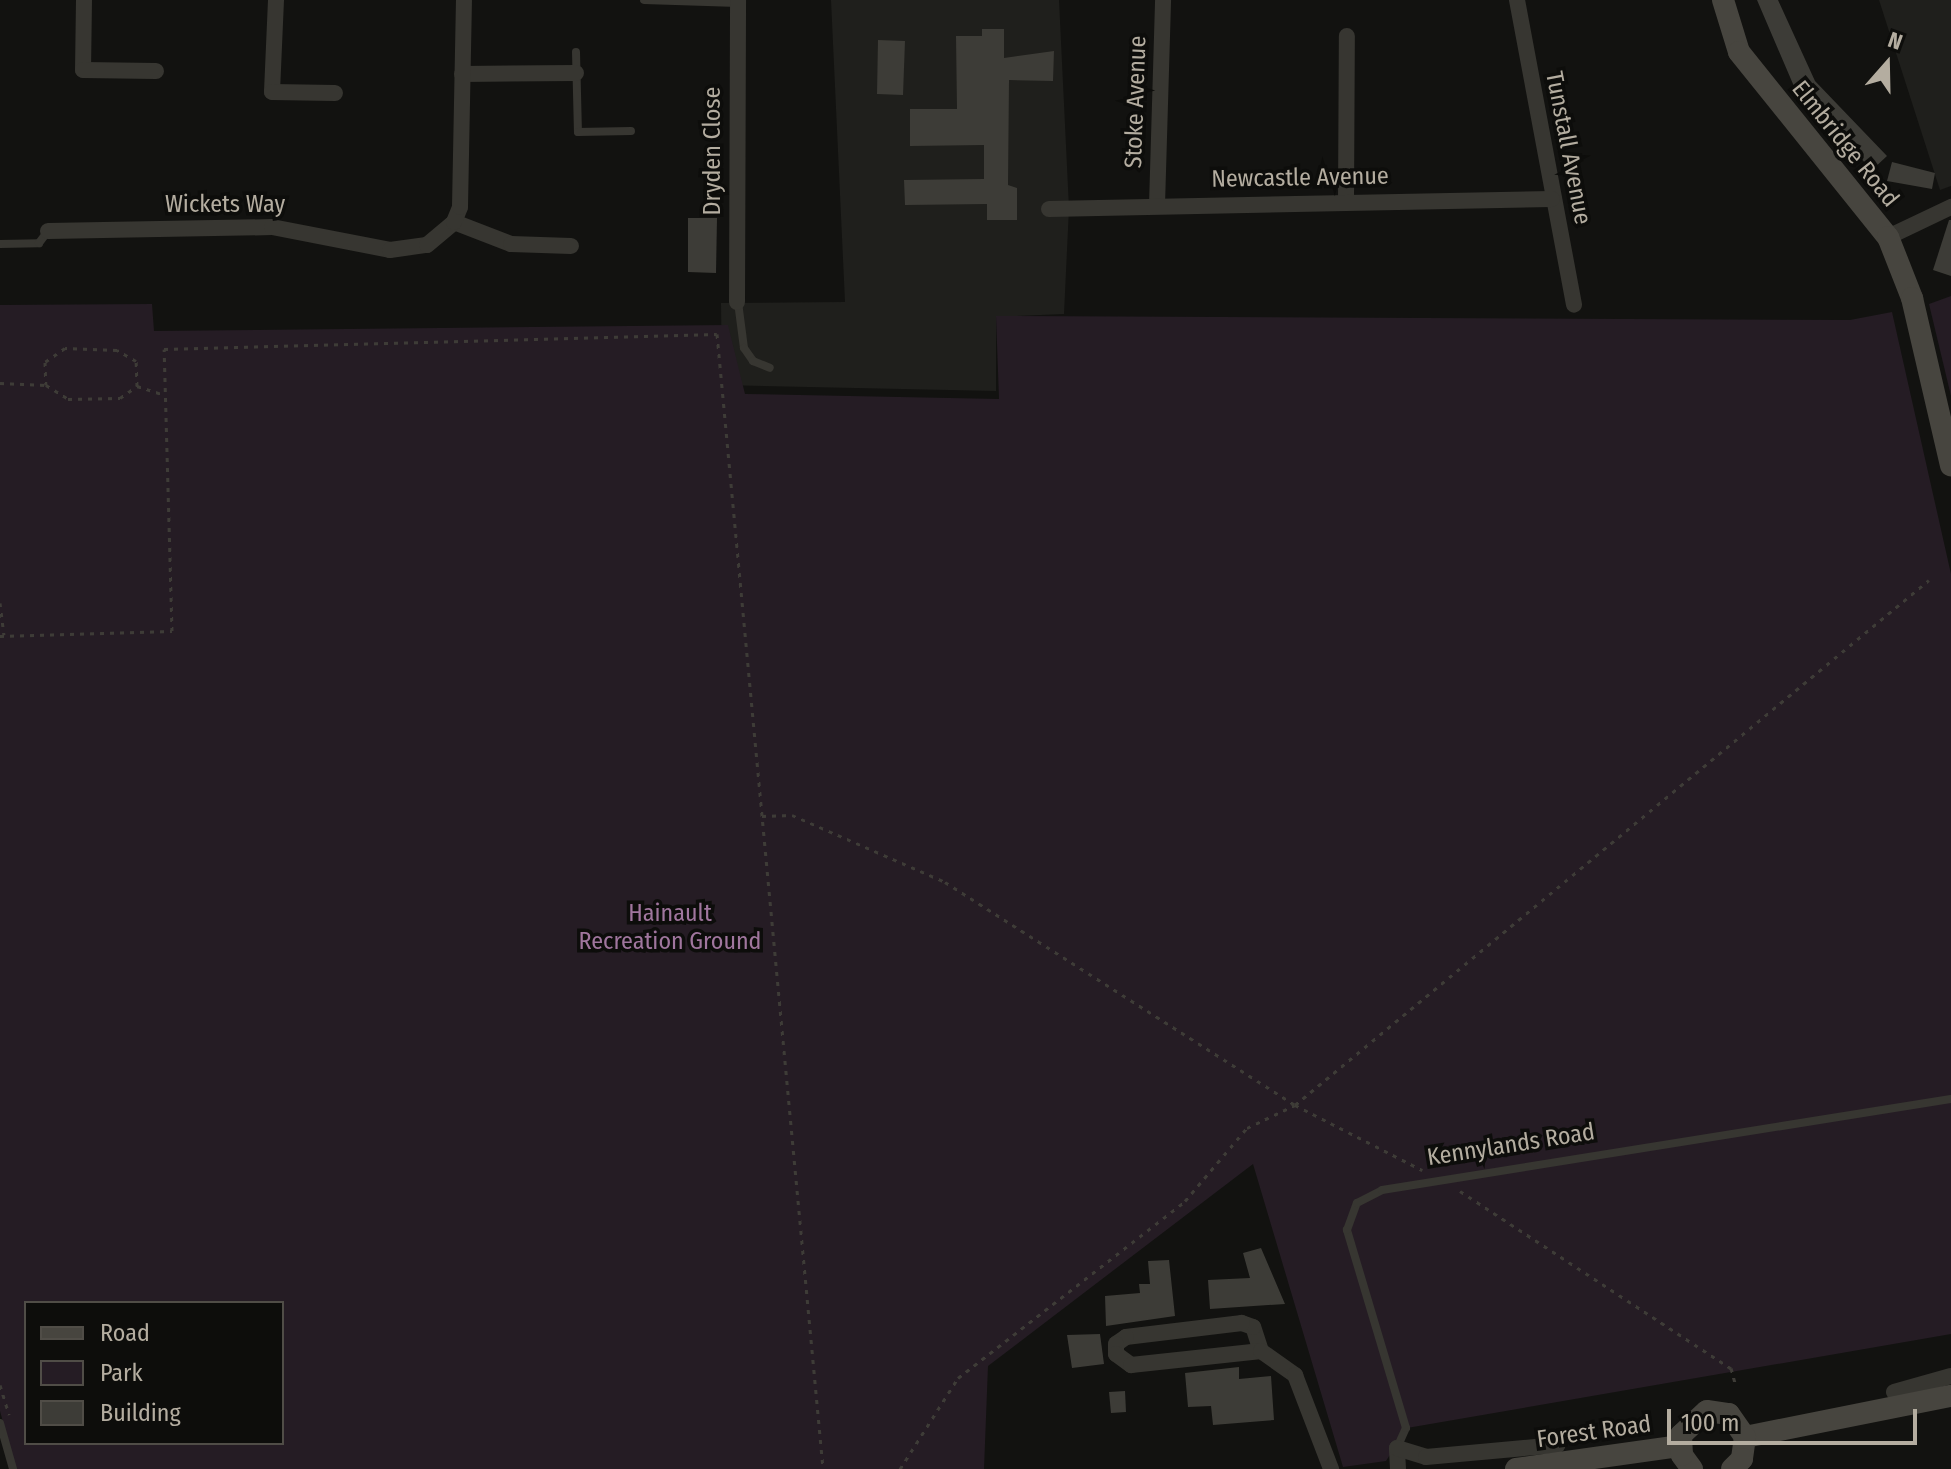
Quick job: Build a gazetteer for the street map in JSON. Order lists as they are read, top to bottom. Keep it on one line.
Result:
{"streets":{"street":["Stoke Avenue","Elmbridge Road","Tunstall Avenue","Dryden Close","Newcastle Avenue","Wickets Way","Kennylands Road","Forest Road"]},"crossings":[["Stoke Avenue","Newcastle Avenue"],["Tunstall Avenue","Newcastle Avenue"]],"parks":["Hainault Recreation Ground"],"legend":["Road","Park","Building"],"scale_bar":"100 m","north":"top"}
